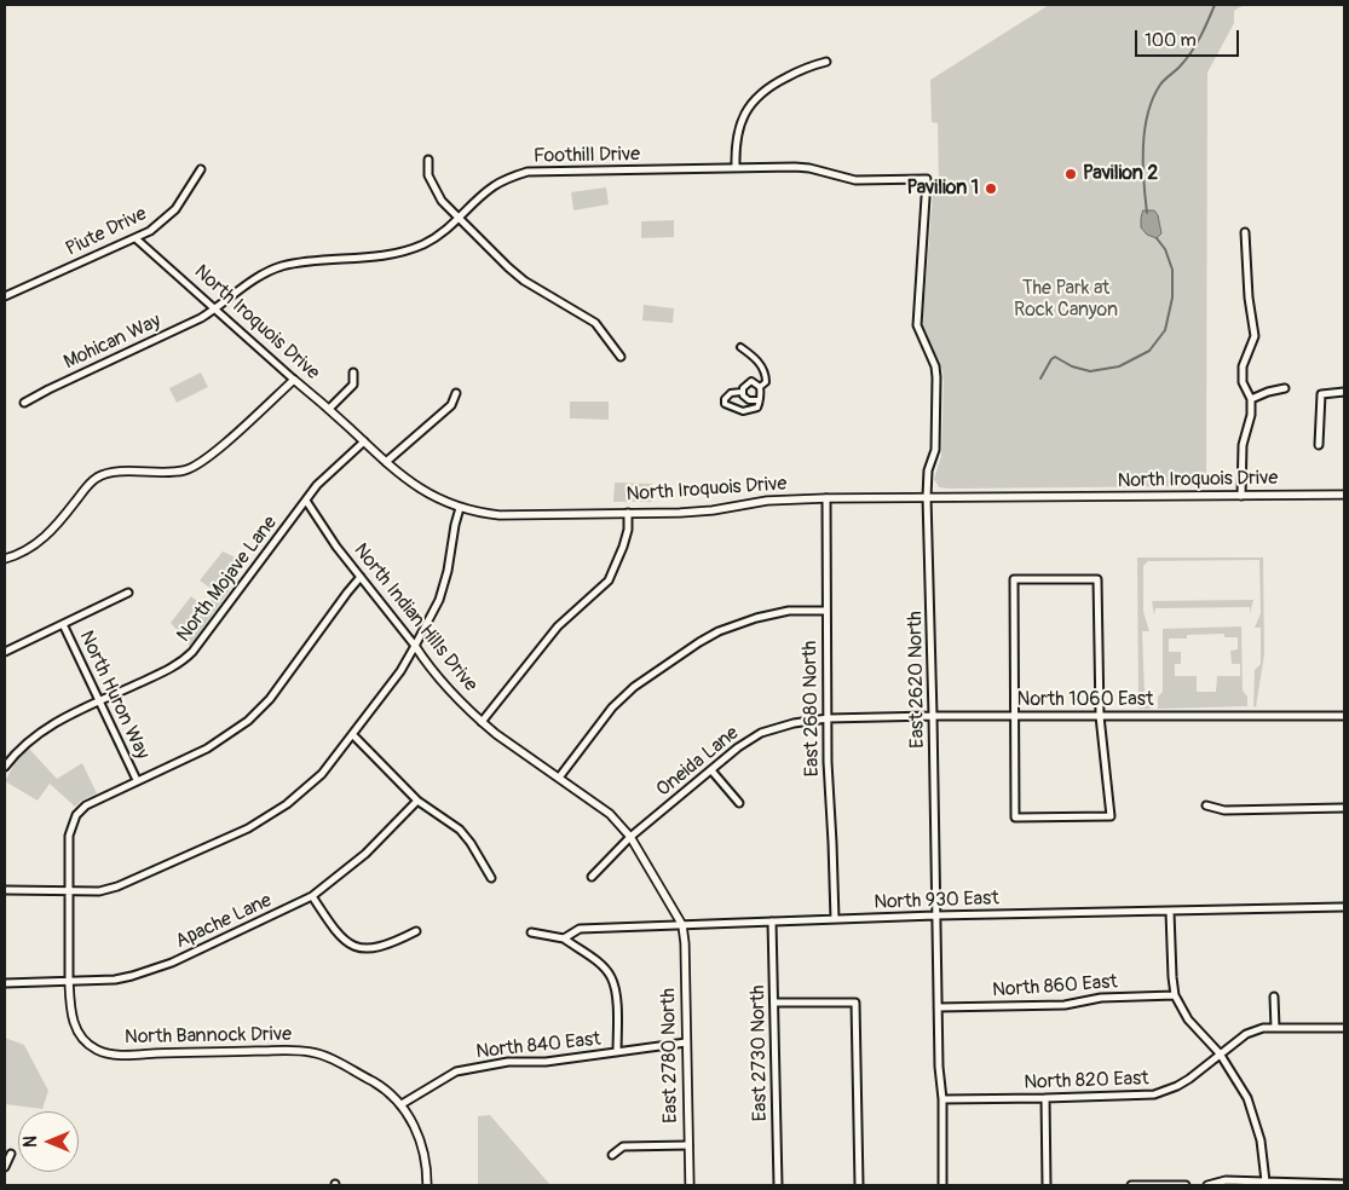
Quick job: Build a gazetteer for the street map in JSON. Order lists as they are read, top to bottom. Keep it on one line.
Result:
{"streets":{"street":["Foothill Drive","Piute Drive","North Iroquois Drive","Mohican Way","North Mojave Lane","North Indian Hills Drive","East 2620 North","North Huron Way","North 1060 East","East 2680 North","Oneida Lane","North 930 East","Apache Lane","North 860 East","North Bannock Drive","North 840 East","East 2730 North","East 2780 North","North 820 East"]},"crossings":[["Foothill Drive","North Iroquois Drive"],["Foothill Drive","Mohican Way"],["Foothill Drive","East 2620 North"],["Piute Drive","North Iroquois Drive"],["North Iroquois Drive","Mohican Way"],["North Iroquois Drive","North Mojave Lane"],["North Iroquois Drive","East 2620 North"],["North Iroquois Drive","East 2680 North"],["North Mojave Lane","North Indian Hills Drive"],["North Mojave Lane","North Huron Way"],["North Indian Hills Drive","Oneida Lane"],["North Indian Hills Drive","North 930 East"],["North Indian Hills Drive","North Bannock Drive"],["North Indian Hills Drive","East 2780 North"],["East 2620 North","North 1060 East"],["East 2620 North","North 930 East"],["East 2620 North","North 860 East"],["East 2620 North","North 820 East"],["North Huron Way","North Bannock Drive"],["North 1060 East","East 2680 North"],["North 1060 East","Oneida Lane"],["East 2680 North","Oneida Lane"],["East 2680 North","North 930 East"],["North 930 East","East 2730 North"],["North 930 East","East 2780 North"],["Apache Lane","North Bannock Drive"],["North Bannock Drive","North 840 East"],["North 840 East","East 2780 North"]],"parks":["The Park at Rock Canyon"],"places":["Pavilion 2","Pavilion 1"],"scale_bar":"100 m","north":"left"}
